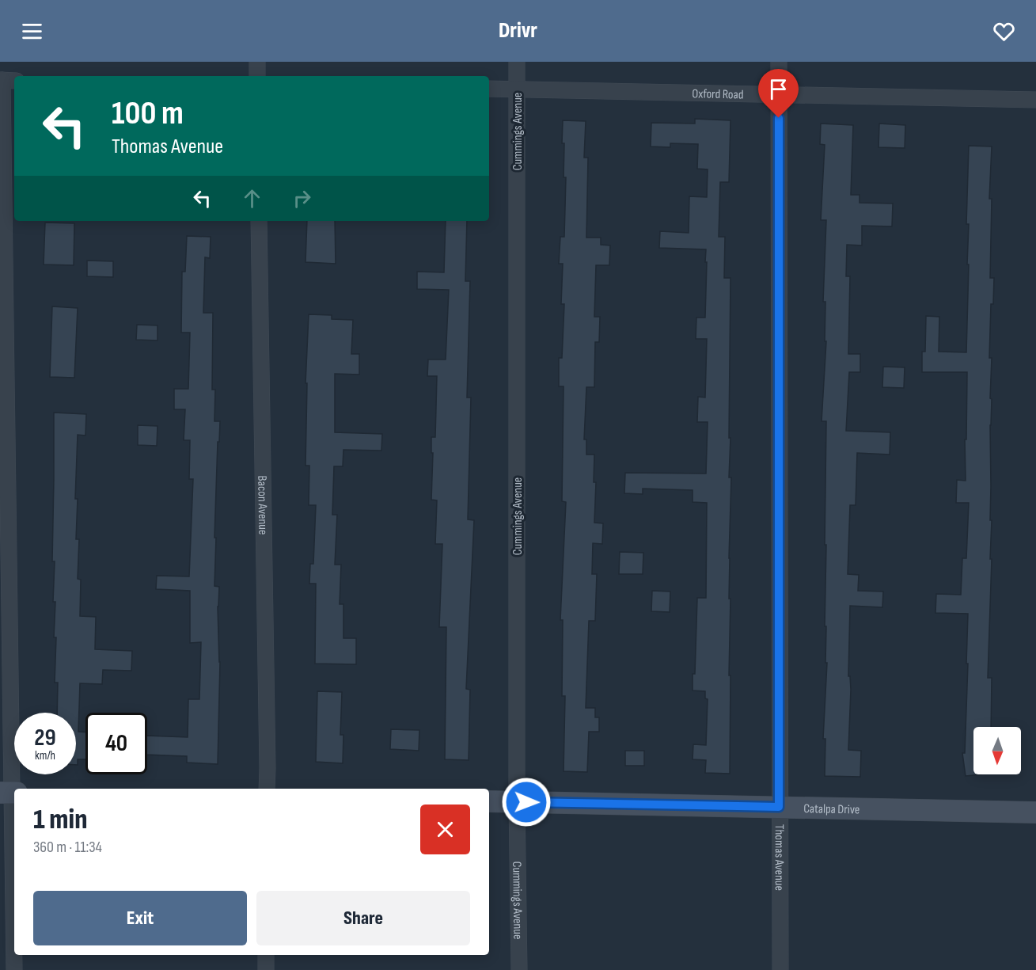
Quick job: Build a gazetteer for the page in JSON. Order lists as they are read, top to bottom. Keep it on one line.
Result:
{"streets":{"street":["Oxford Road","Cummings Avenue","Bacon Avenue","Catalpa Drive","Thomas Avenue"]},"crossings":[["Oxford Road","Cummings Avenue"],["Oxford Road","Thomas Avenue"],["Cummings Avenue","Catalpa Drive"],["Catalpa Drive","Thomas Avenue"]],"north":"bottom","page":{"header":"Drivr","turn":["100 m","Thomas Avenue"],"speed":"29 km/h","limit":"40","heading":["1 min","360 m · 11:34"],"buttons":["Exit","Share"]}}
